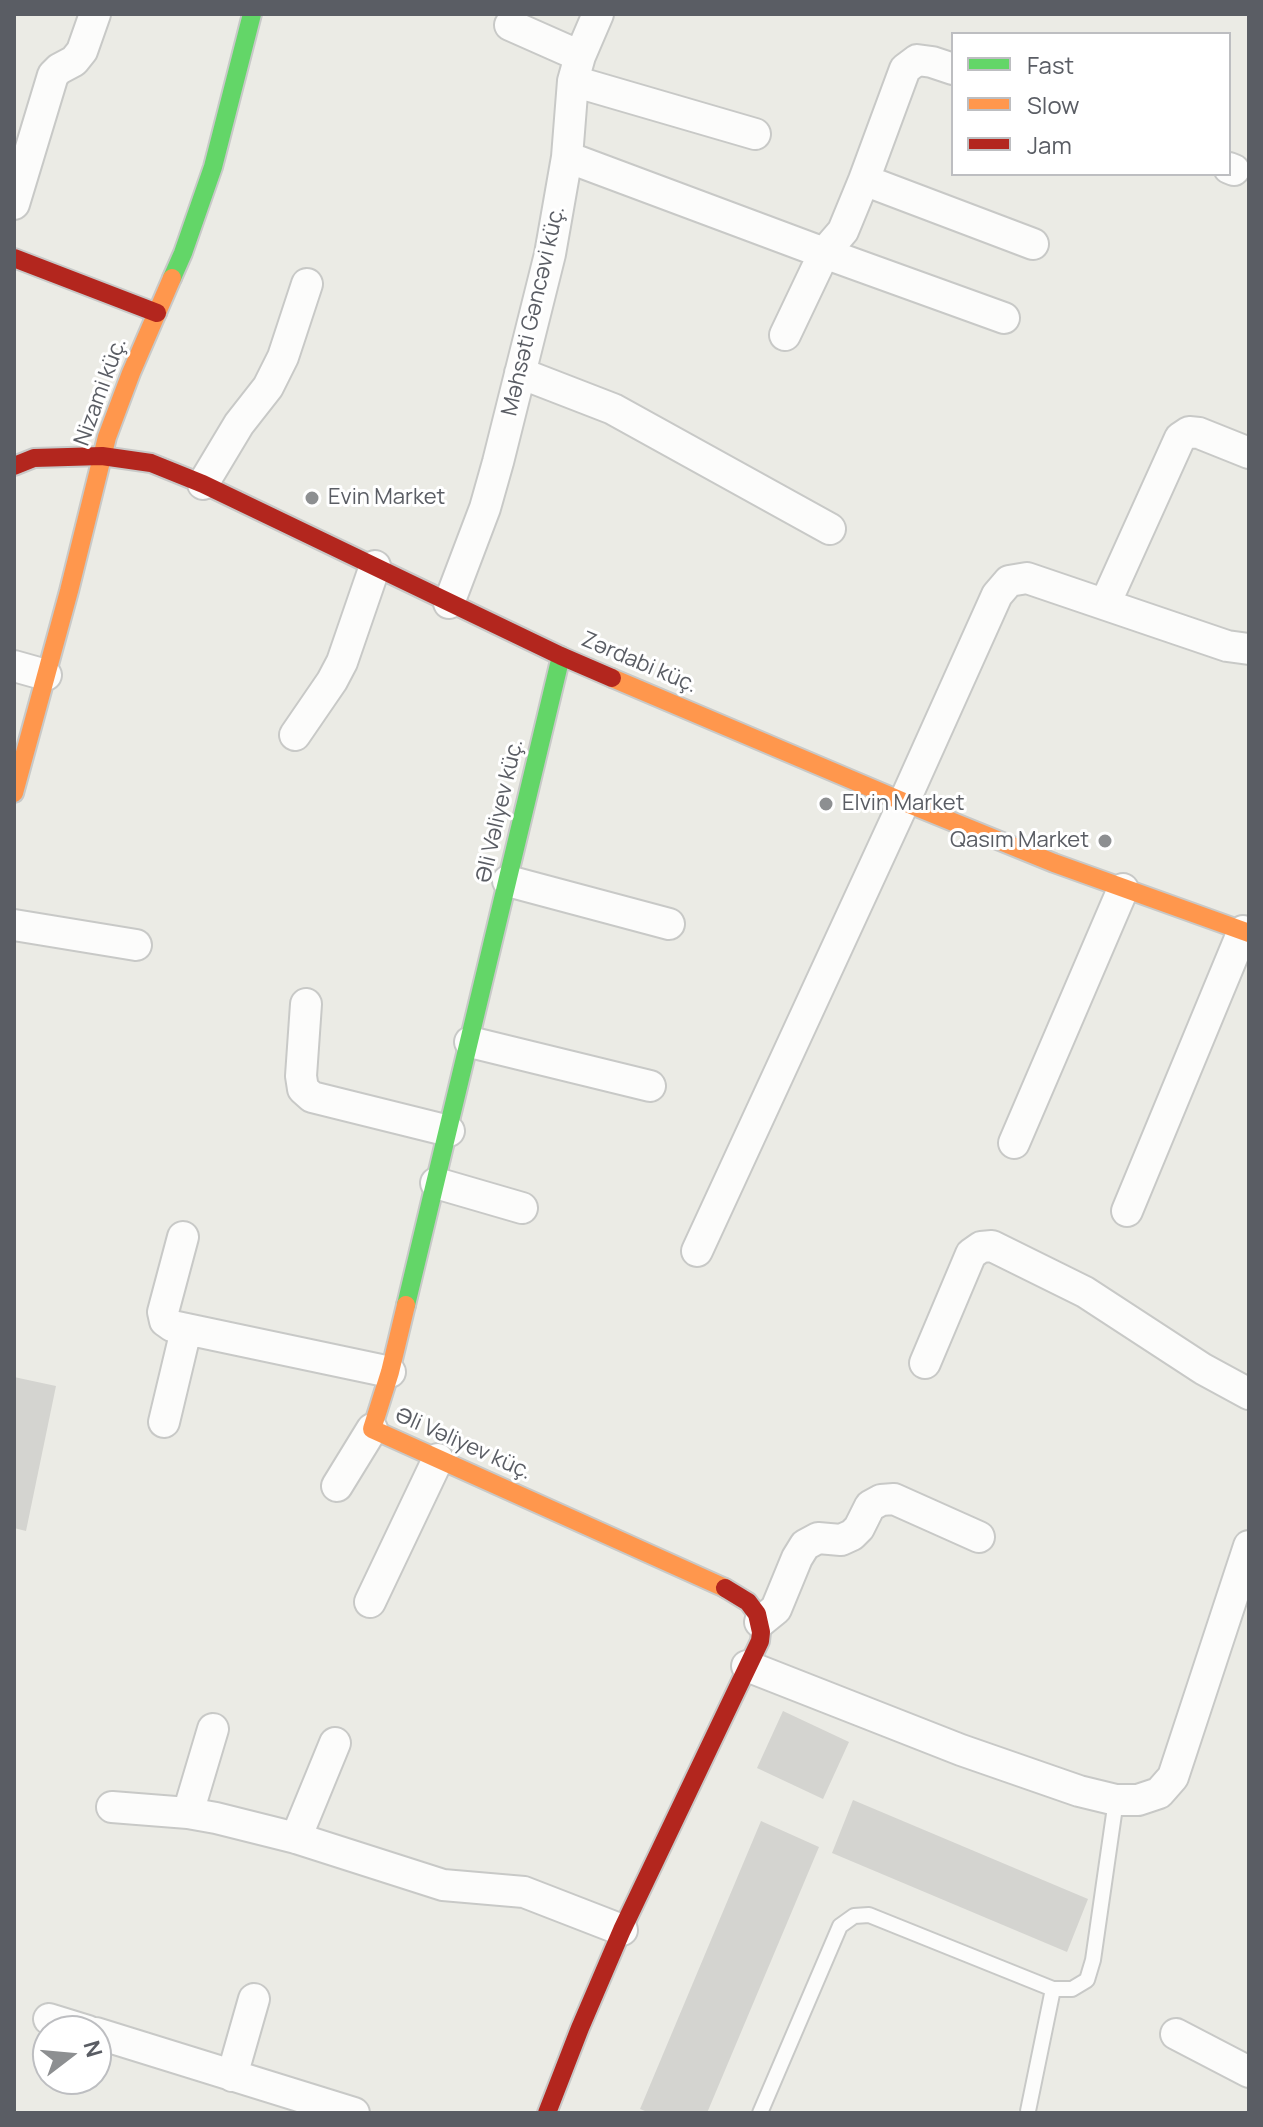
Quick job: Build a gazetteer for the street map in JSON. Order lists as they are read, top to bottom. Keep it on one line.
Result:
{"streets":{"street":["Məhsəti Gəncəvi küç.","Nizami küç.","Zərdabi küç.","Əli Vəliyev küç."]},"crossings":[["Məhsəti Gəncəvi küç.","Zərdabi küç."],["Nizami küç.","Zərdabi küç."],["Zərdabi küç.","Əli Vəliyev küç."]],"places":["Evin Market","Elvin Market","Qasım Market"],"legend":["Fast","Slow","Jam"],"north":"right"}
